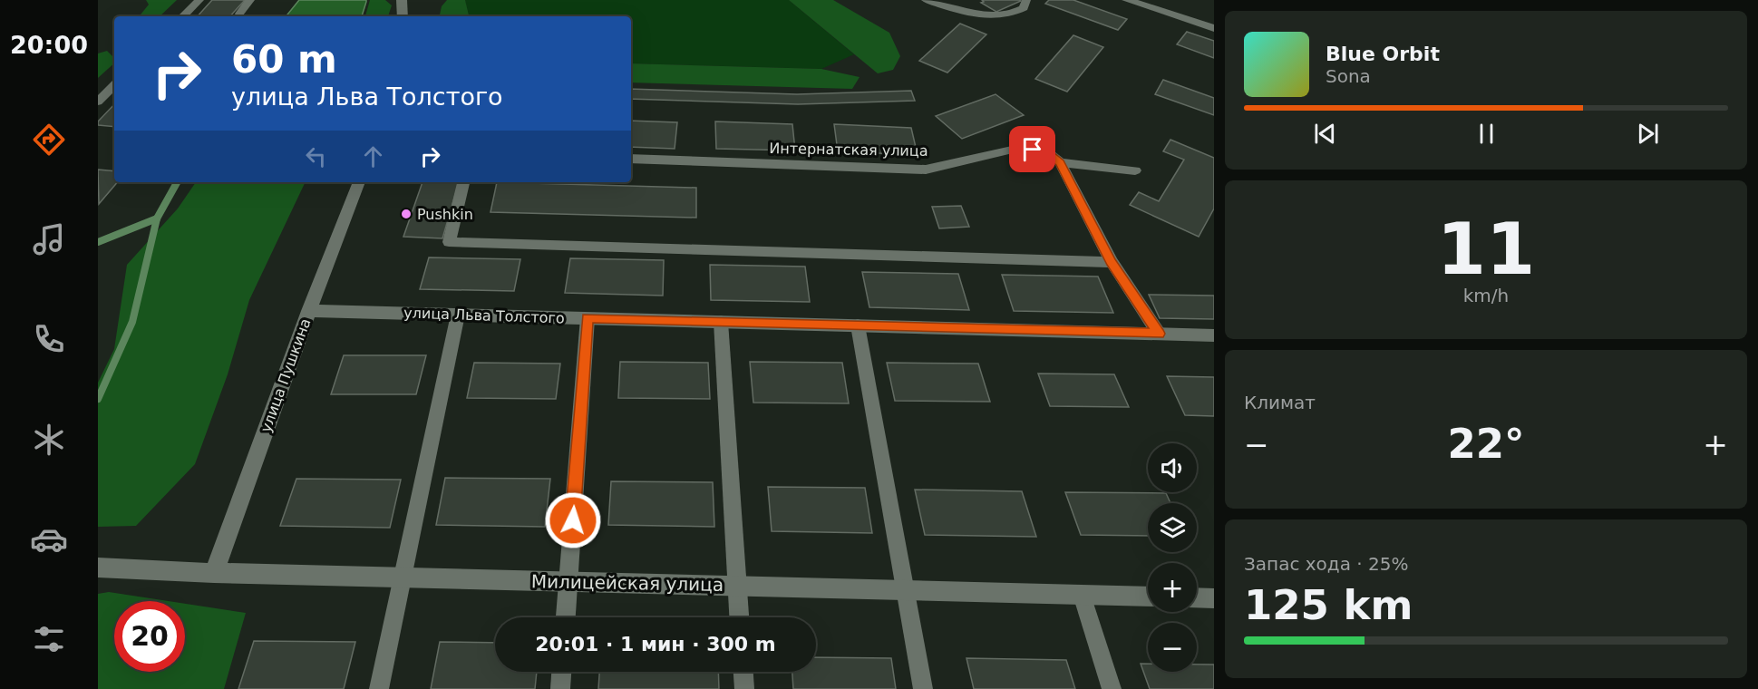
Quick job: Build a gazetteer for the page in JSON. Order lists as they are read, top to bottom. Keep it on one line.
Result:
{"streets":{"street":["Интернатская улица","улица Льва Толстого","улица Пушкина","Милицейская улица"]},"crossings":[["улица Льва Толстого","улица Пушкина"],["улица Пушкина","Милицейская улица"]],"places":["Pushkin"],"page":{"tabs":"20:00","turn":["60 m","улица Льва Толстого"],"song":["Blue Orbit","Sona"],"tile":[["11","km/h"],"Климат",["Запас хода · 25%","125 km"]],"heat":["−","22°","+"],"map_buttons":["+","−"],"limit":"20","trip":"20:01 · 1 мин · 300 m"}}
